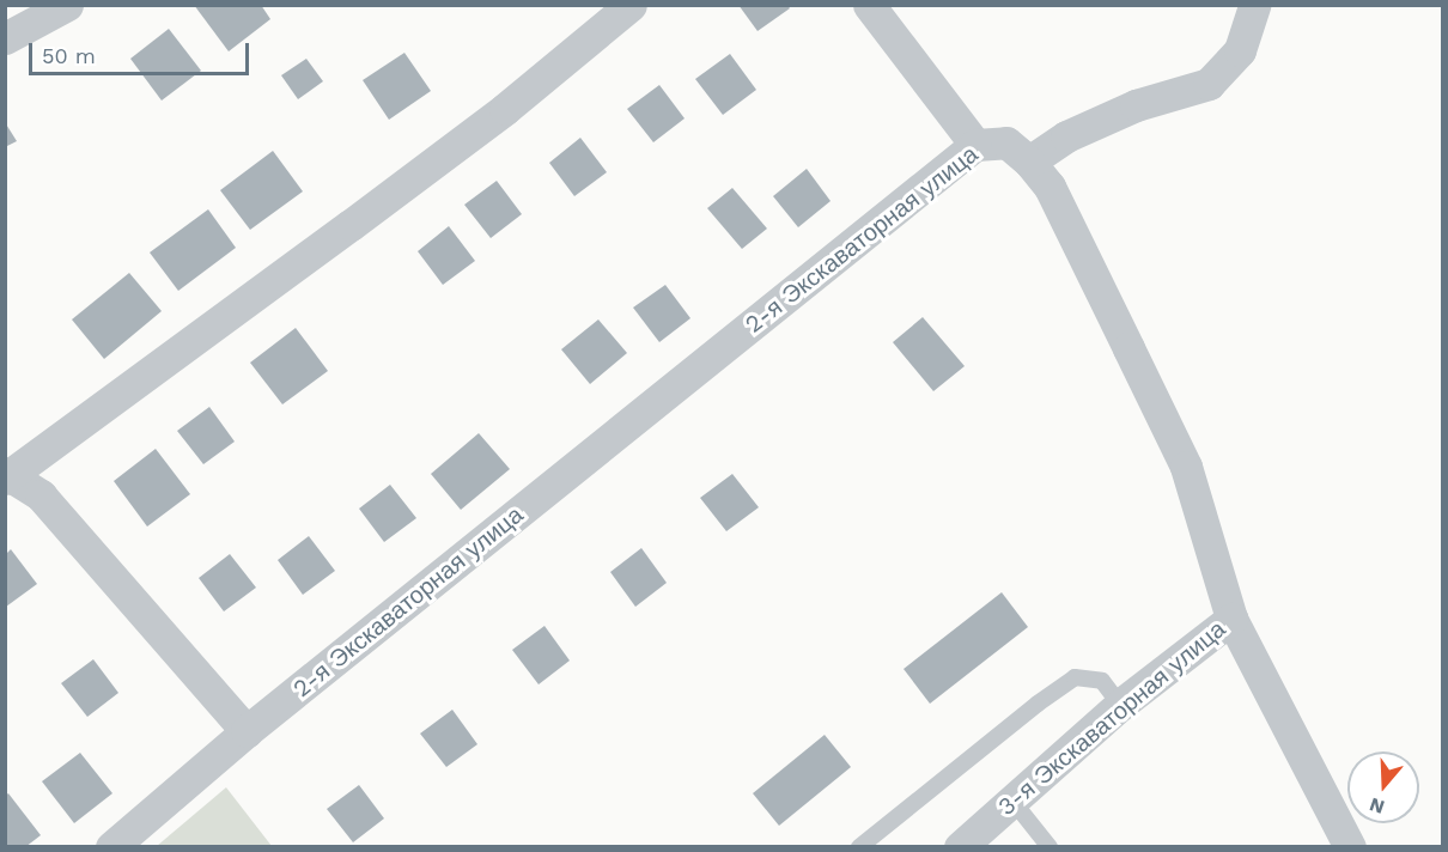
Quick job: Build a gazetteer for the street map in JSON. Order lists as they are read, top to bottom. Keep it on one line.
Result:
{"streets":{"street":["2-я Экскаваторная улица","3-я Экскаваторная улица"]},"crossings":[["2-я Экскаваторная улица","3-я Экскаваторная улица"]],"scale_bar":"50 m","north":"bottom"}
